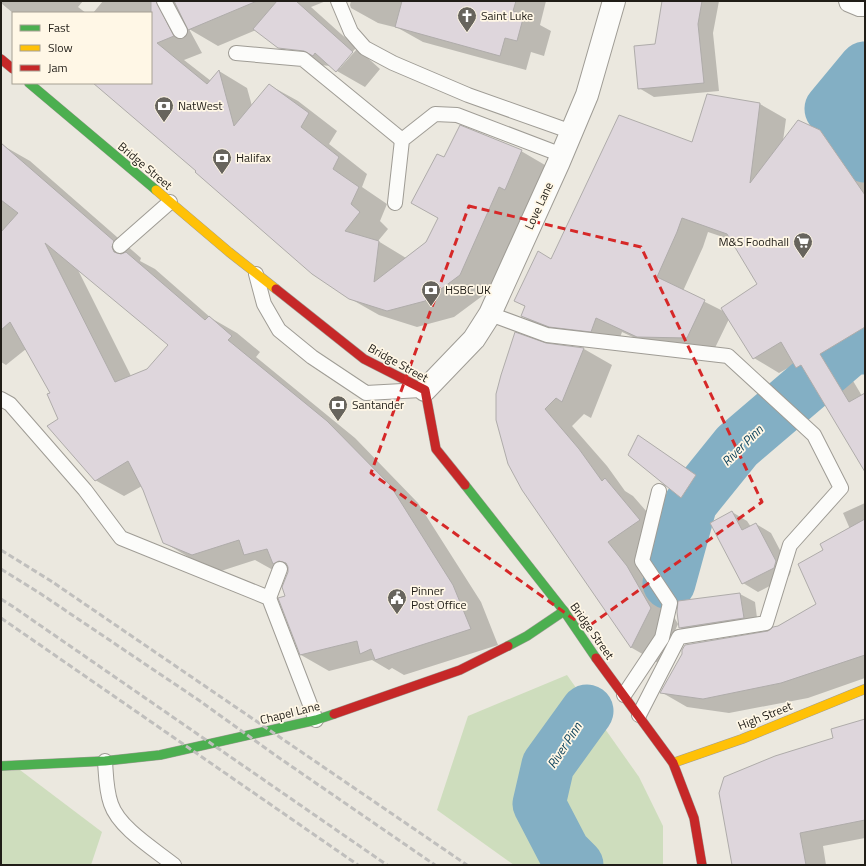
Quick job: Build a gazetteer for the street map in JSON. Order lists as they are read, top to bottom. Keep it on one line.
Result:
{"streets":{"street":["Bridge Street","Love Lane","Chapel Lane","High Street"]},"crossings":[["Bridge Street","Love Lane"],["Bridge Street","Chapel Lane"],["Bridge Street","High Street"]],"water":["River Pinn"],"places":{"church":["Saint Luke"],"bank":["NatWest","Halifax","HSBC UK","Santander"],"supermarket":["M&S Foodhall"],"public building":["Pinner Post Office"]},"legend":["Fast","Slow","Jam"]}
